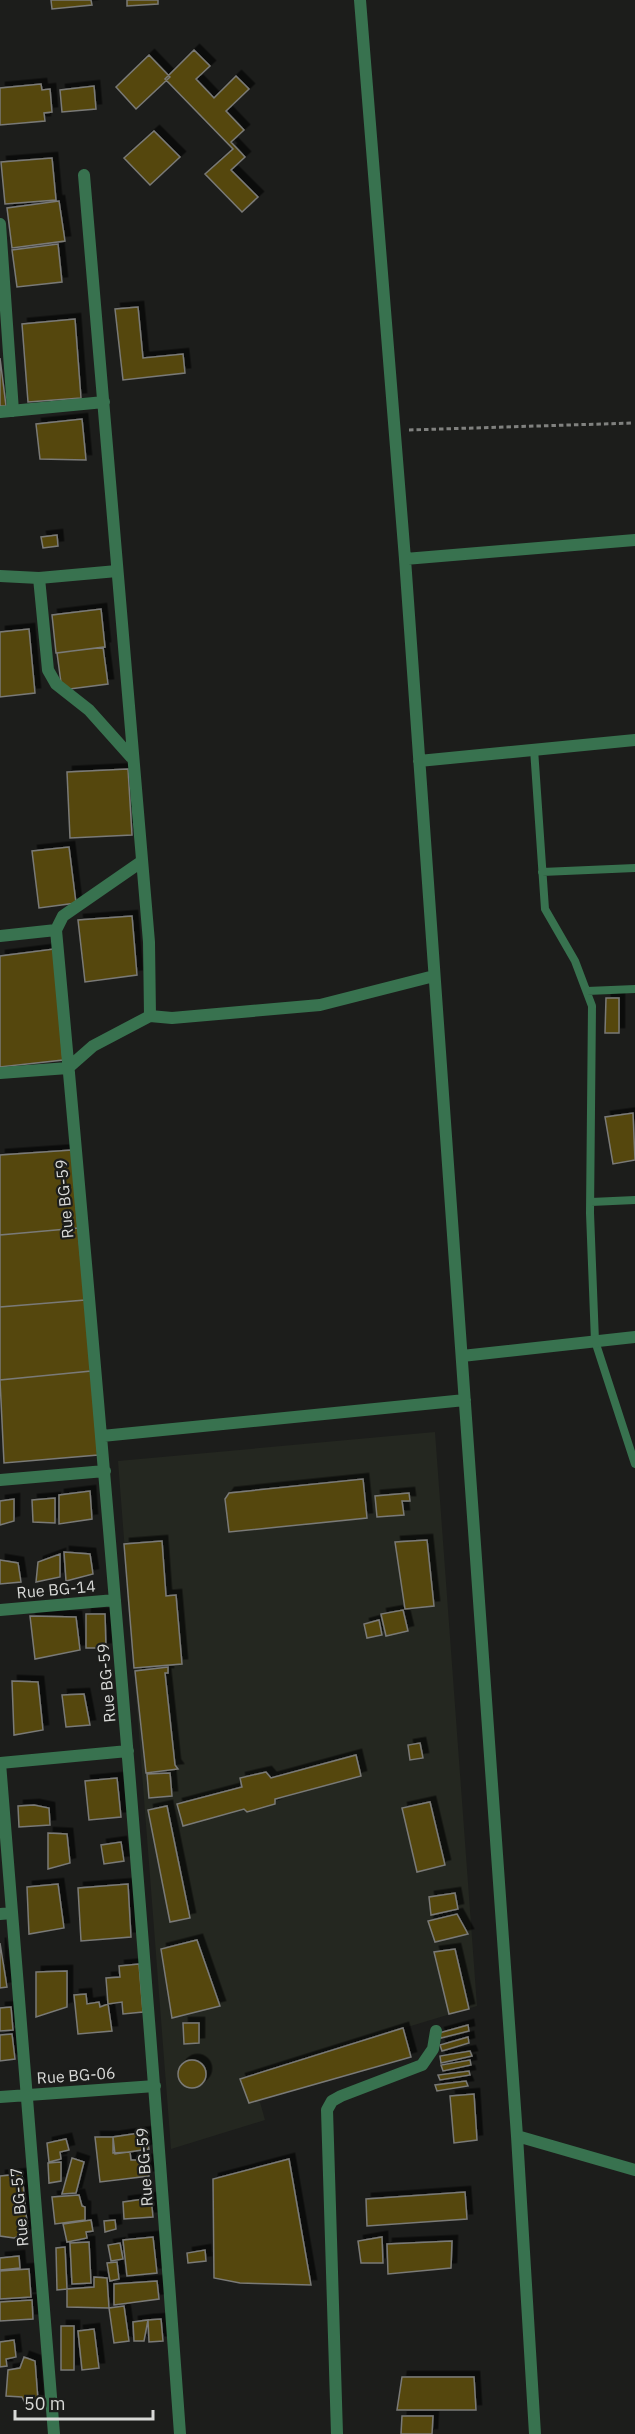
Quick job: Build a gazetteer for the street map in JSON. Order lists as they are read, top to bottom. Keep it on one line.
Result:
{"streets":{"street":["Rue BG-59","Rue BG-14","Rue BG-06","Rue BG-57"]},"crossings":[["Rue BG-59","Rue BG-14"],["Rue BG-59","Rue BG-06"],["Rue BG-06","Rue BG-57"]],"scale_bar":"50 m"}
